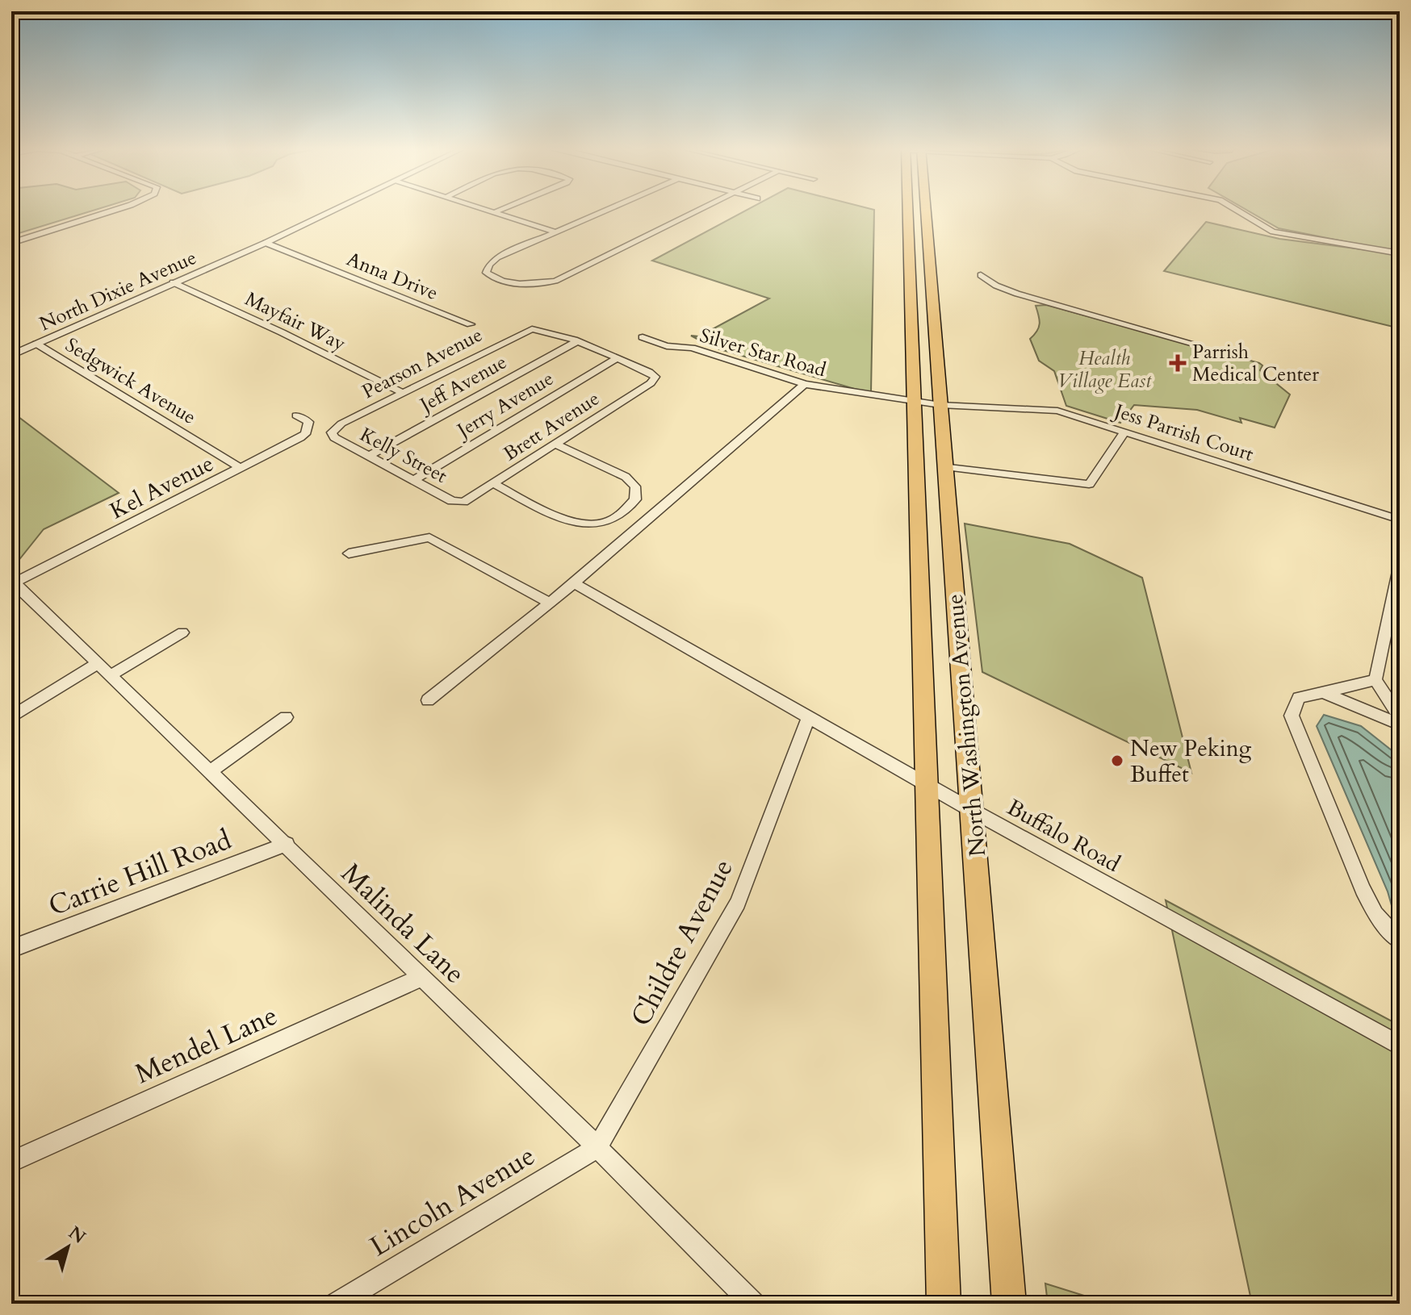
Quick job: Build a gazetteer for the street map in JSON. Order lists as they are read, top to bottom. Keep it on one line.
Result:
{"streets":{"main road":["North Washington Avenue"],"street":["Anna Drive","North Dixie Avenue","Mayfair Way","Silver Star Road","Pearson Avenue","Sedgwick Avenue","Jeff Avenue","Jerry Avenue","Brett Avenue","Jess Parrish Court","Kelly Street","Kel Avenue","Buffalo Road","Carrie Hill Road","Malinda Lane","Childre Avenue","Mendel Lane","Lincoln Avenue"]},"crossings":[["Anna Drive","North Dixie Avenue"],["North Dixie Avenue","Mayfair Way"],["North Dixie Avenue","Sedgwick Avenue"],["Mayfair Way","Pearson Avenue"],["Silver Star Road","Jess Parrish Court"],["Silver Star Road","North Washington Avenue"],["Pearson Avenue","Jeff Avenue"],["Pearson Avenue","Kelly Street"],["Sedgwick Avenue","Kel Avenue"],["Jeff Avenue","Kelly Street"],["Jerry Avenue","Brett Avenue"],["Jerry Avenue","Kelly Street"],["Brett Avenue","Kelly Street"],["Jess Parrish Court","North Washington Avenue"],["Kel Avenue","Malinda Lane"],["North Washington Avenue","Buffalo Road"],["Buffalo Road","Childre Avenue"],["Carrie Hill Road","Malinda Lane"],["Malinda Lane","Childre Avenue"],["Malinda Lane","Mendel Lane"],["Malinda Lane","Lincoln Avenue"],["Childre Avenue","Lincoln Avenue"]],"parks":["Health Village East"],"places":{"health":["Parrish Medical Center"],"other":["New Peking Buffet"]},"north":"top right"}
